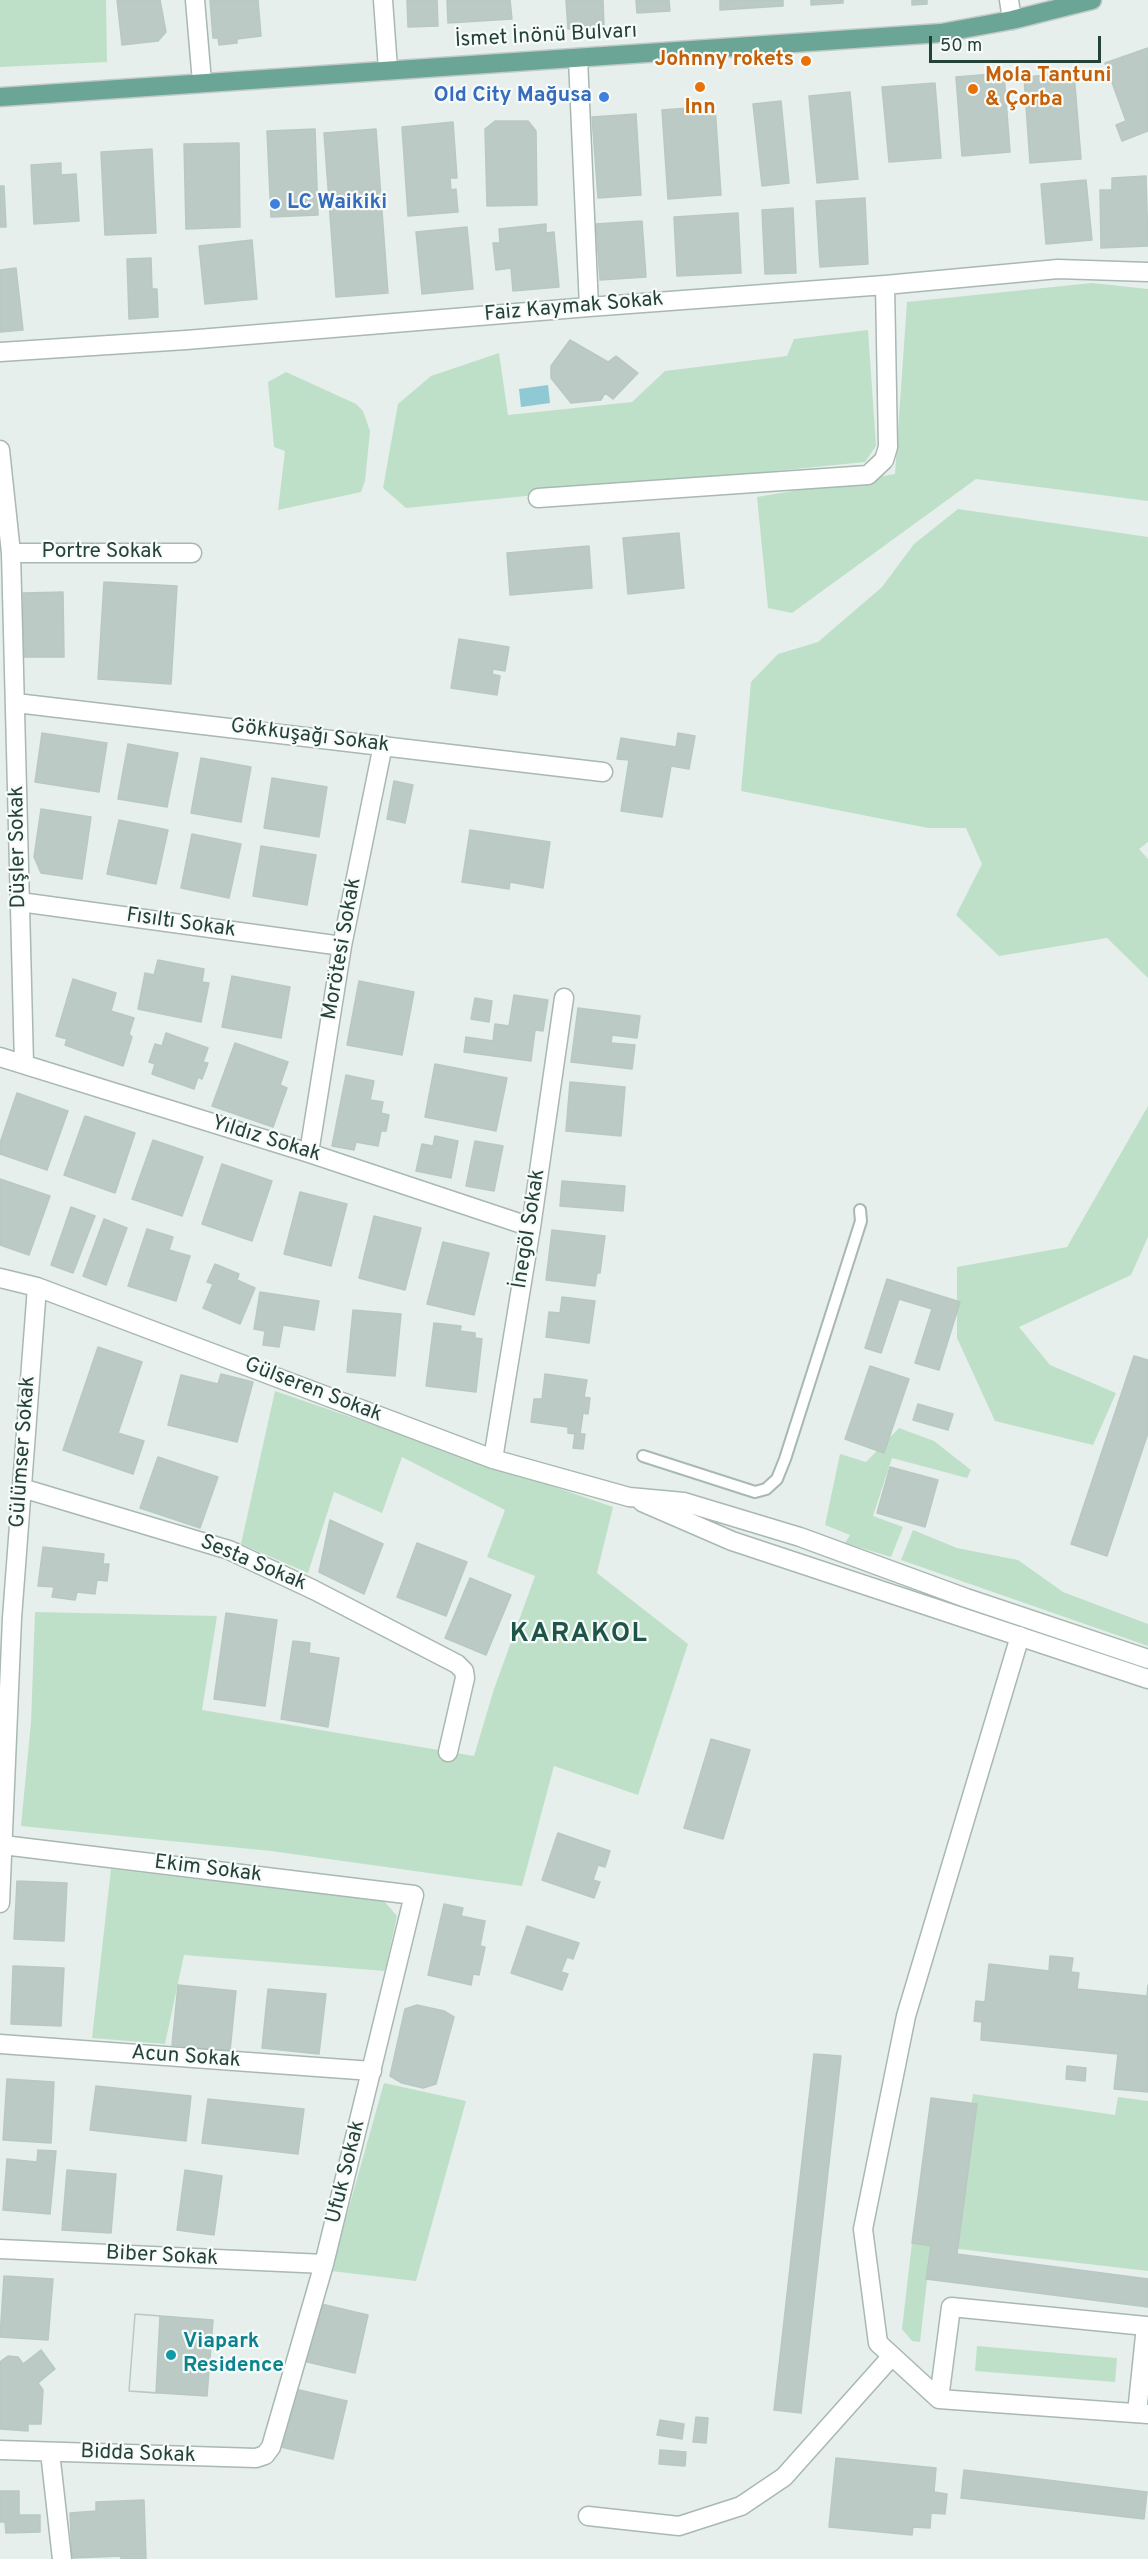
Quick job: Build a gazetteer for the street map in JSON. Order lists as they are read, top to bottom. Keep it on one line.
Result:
{"streets":{"main road":["İsmet İnönü Bulvarı"],"street":["Faiz Kaymak Sokak","Portre Sokak","Gökkuşağı Sokak","Düşler Sokak","Fısıltı Sokak","Morötesi Sokak","Yıldız Sokak","İnegöl Sokak","Gülseren Sokak","Gülümser Sokak","Sesta Sokak","Ekim Sokak","Acun Sokak","Ufuk Sokak","Biber Sokak","Bidda Sokak"]},"crossings":[["Portre Sokak","Düşler Sokak"],["Gökkuşağı Sokak","Düşler Sokak"],["Gökkuşağı Sokak","Morötesi Sokak"],["Düşler Sokak","Fısıltı Sokak"],["Düşler Sokak","Yıldız Sokak"],["Fısıltı Sokak","Morötesi Sokak"],["Morötesi Sokak","Yıldız Sokak"],["Yıldız Sokak","İnegöl Sokak"],["İnegöl Sokak","Gülseren Sokak"],["Gülseren Sokak","Gülümser Sokak"],["Gülümser Sokak","Sesta Sokak"],["Gülümser Sokak","Ekim Sokak"],["Ekim Sokak","Ufuk Sokak"],["Acun Sokak","Ufuk Sokak"],["Ufuk Sokak","Biber Sokak"],["Ufuk Sokak","Bidda Sokak"]],"districts":["KARAKOL"],"places":["Johnny rokets","Inn","Mola Tantuni & Çorba","Old City Mağusa","LC Waikiki","Viapark Residence"],"scale_bar":"50 m"}
